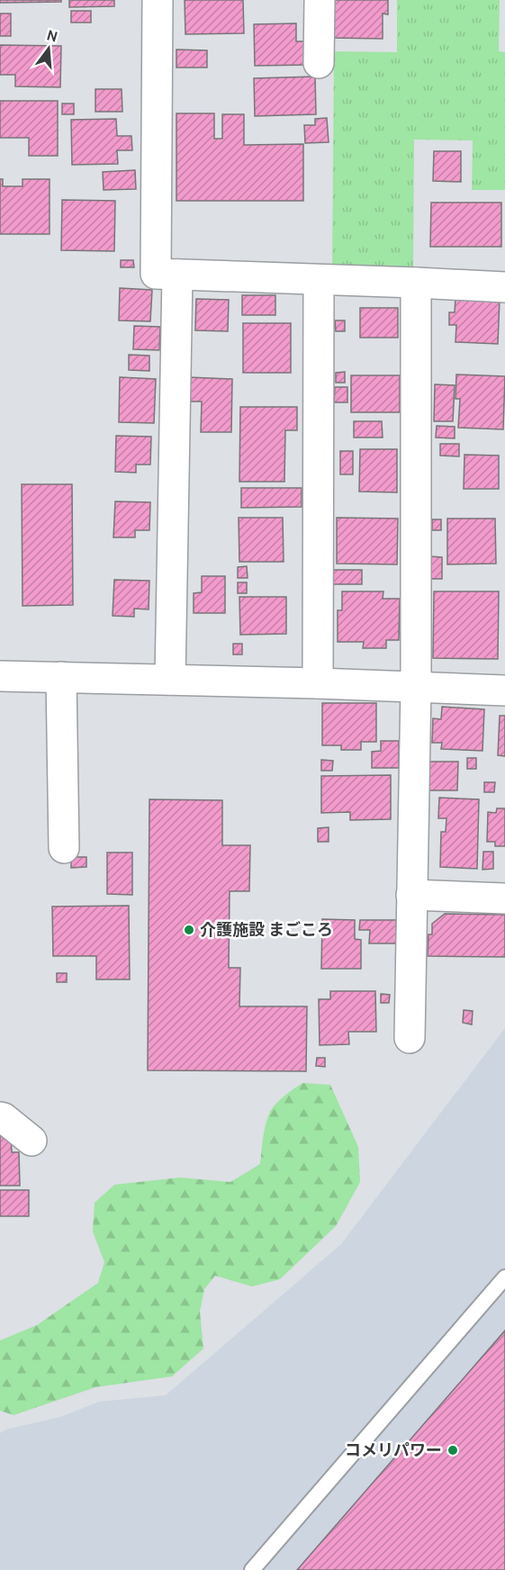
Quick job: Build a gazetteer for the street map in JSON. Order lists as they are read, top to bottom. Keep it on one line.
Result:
{"places":["介護施設 まごころ","コメリパワー"],"north":"top"}
